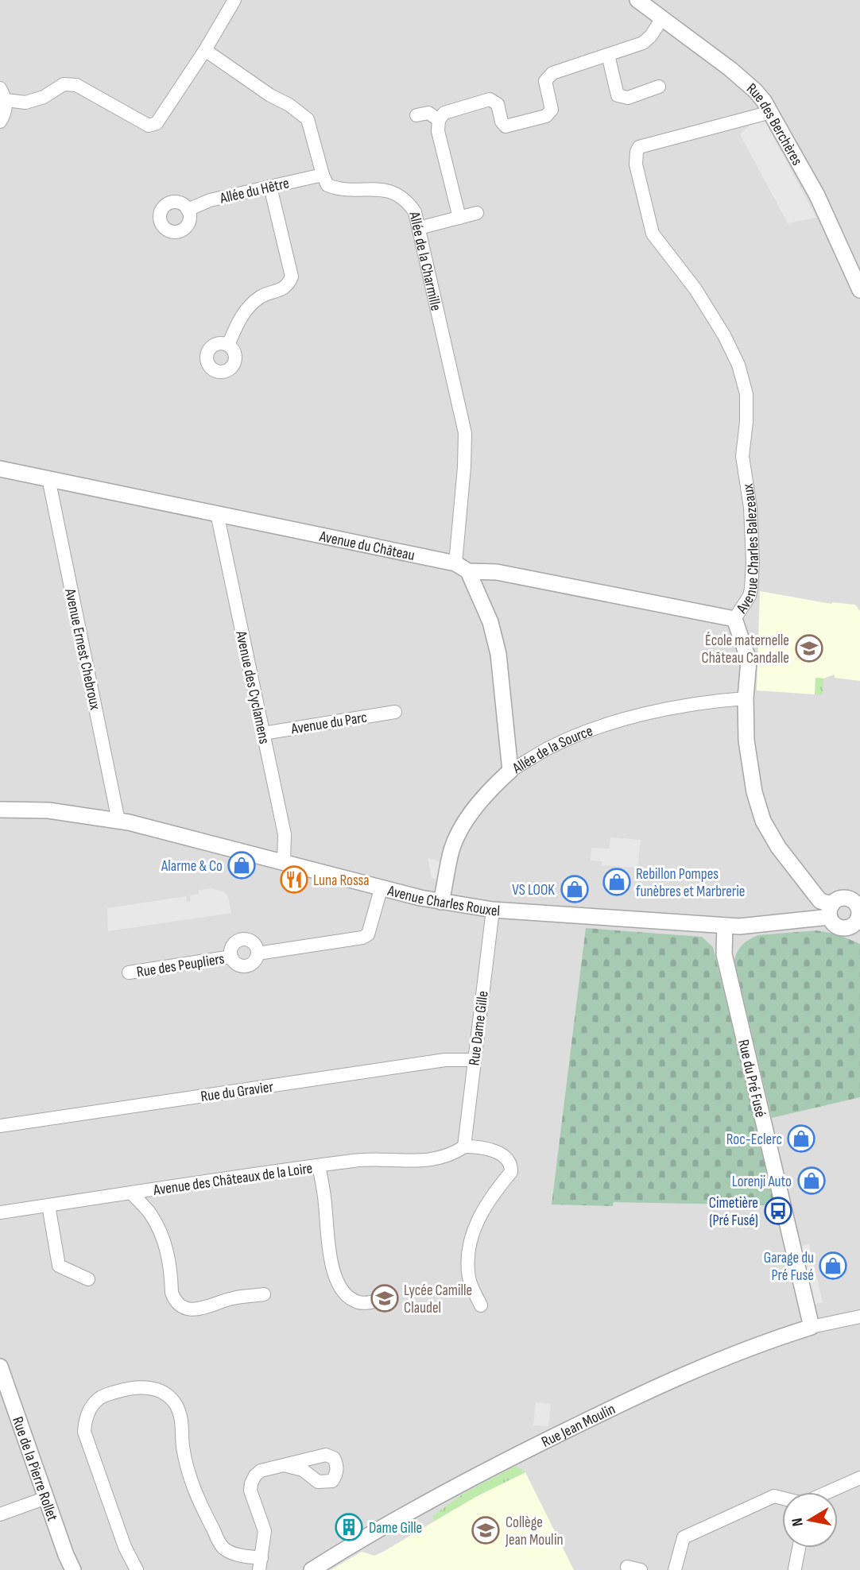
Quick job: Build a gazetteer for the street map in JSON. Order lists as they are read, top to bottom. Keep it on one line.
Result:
{"streets":{"street":["Rue des Berchères","Allée du Hêtre","Allée de la Charmille","Avenue du Château","Avenue Charles Balezeaux","Avenue Ernest Chebroux","Avenue des Cyclamens","Avenue du Parc","Allée de la Source","Avenue Charles Rouxel","Rue des Peupliers","Rue Dame Gille","Rue du Pré Fusé","Rue du Gravier","Avenue des Châteaux de la Loire","Rue Jean Moulin","Rue de la Pierre Rollet"]},"crossings":[["Rue des Berchères","Avenue Charles Balezeaux"],["Allée du Hêtre","Allée de la Charmille"],["Allée de la Charmille","Avenue du Château"],["Allée de la Charmille","Allée de la Source"],["Avenue du Château","Avenue Charles Balezeaux"],["Avenue du Château","Avenue Ernest Chebroux"],["Avenue du Château","Avenue des Cyclamens"],["Avenue Charles Balezeaux","Allée de la Source"],["Avenue Charles Balezeaux","Avenue Charles Rouxel"],["Avenue Ernest Chebroux","Avenue Charles Rouxel"],["Avenue des Cyclamens","Avenue du Parc"],["Avenue des Cyclamens","Avenue Charles Rouxel"],["Allée de la Source","Avenue Charles Rouxel"],["Avenue Charles Rouxel","Rue des Peupliers"],["Avenue Charles Rouxel","Rue Dame Gille"],["Avenue Charles Rouxel","Rue du Pré Fusé"],["Rue Dame Gille","Rue du Gravier"],["Rue Dame Gille","Avenue des Châteaux de la Loire"],["Rue du Pré Fusé","Rue Jean Moulin"]],"places":{"school or university":["École maternelle Château Candalle","Lycée Camille Claudel","Collège Jean Moulin"],"shop":["Alarme & Co","Rebillon Pompes funèbres et Marbrerie","VS LOOK","Roc-Eclerc","Lorenji Auto","Garage du Pré Fusé"],"restaurant":["Luna Rossa"],"bus stop":["Cimetière (Pré Fusé)"],"building":["Dame Gille"]},"north":"left"}
